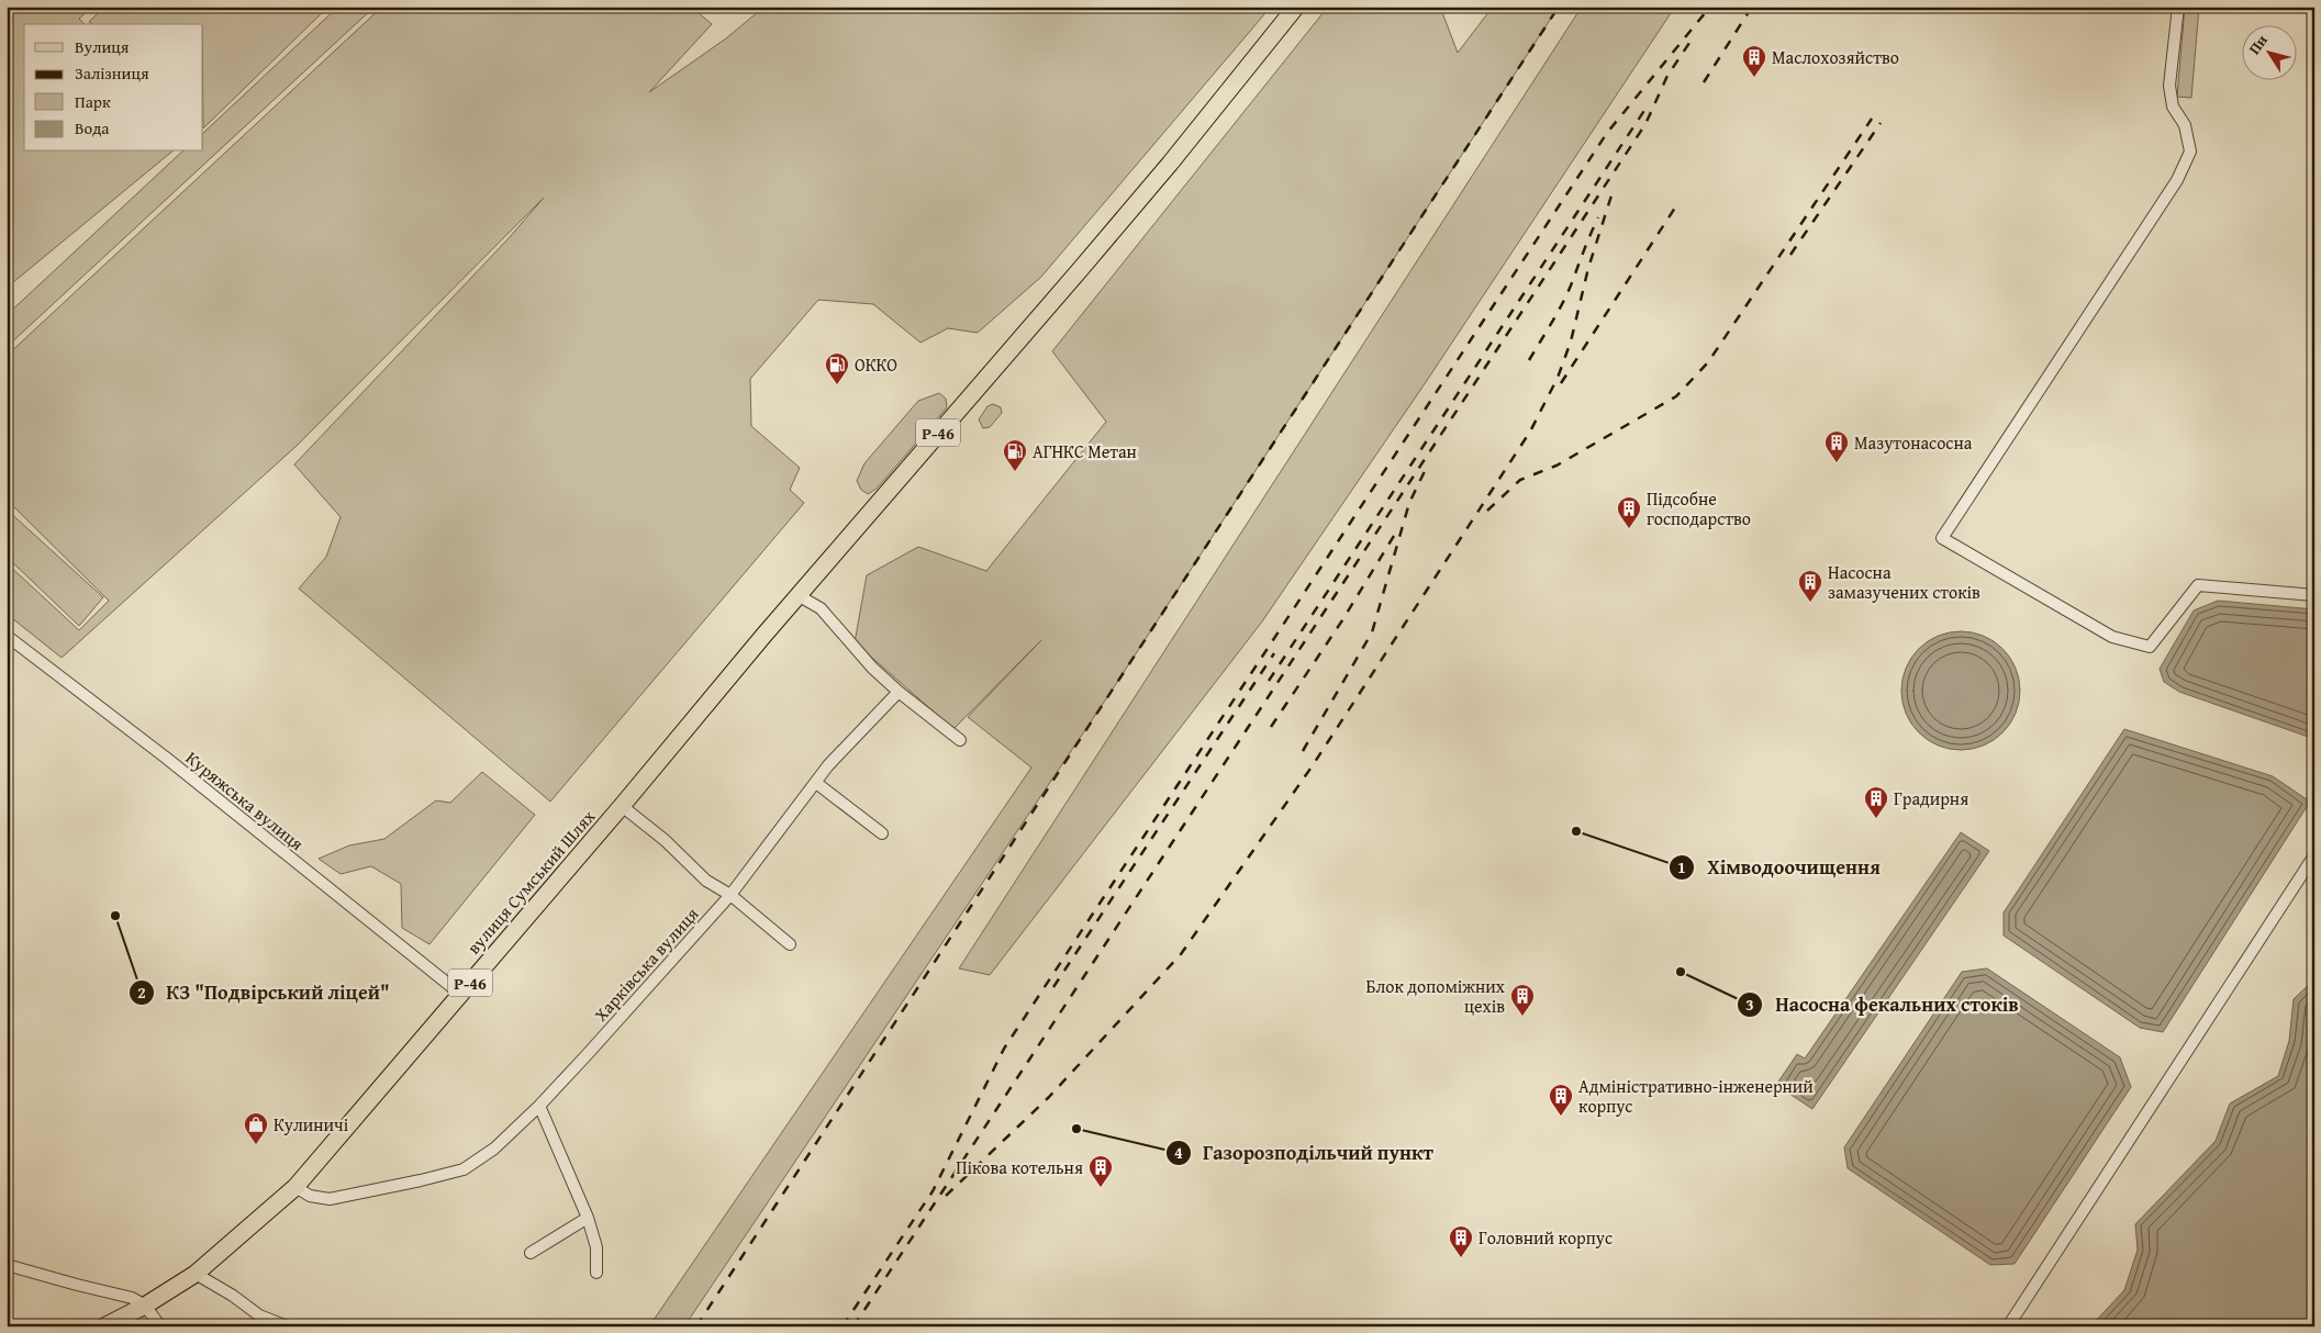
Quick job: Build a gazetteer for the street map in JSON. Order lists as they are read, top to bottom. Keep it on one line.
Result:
{"streets":{"main road":["Р-46","вулиця Сумський Шлях"],"street":["Куряжська вулиця","Харківська вулиця"]},"crossings":[["Р-46","вулиця Сумський Шлях"],["Куряжська вулиця","вулиця Сумський Шлях"],["вулиця Сумський Шлях","Харківська вулиця"]],"places":{"building":["Маслохозяйство","Мазутонасосна","Підсобне господарство","Насосна замазучених стоків","Градирня","Блок допоміжних цехів","Адміністративно-інженерний корпус","Пікова котельня","Головний корпус"],"fuel station":["ОККО","АГНКС Метан"],"other":["Хімводоочищення","КЗ \"Подвірський ліцей\"","Насосна фекальних стоків","Газорозподільчий пункт"],"shop":["Кулиничі"]},"legend":["Вулиця","Залізниця","Парк","Вода"],"north":"top left"}
